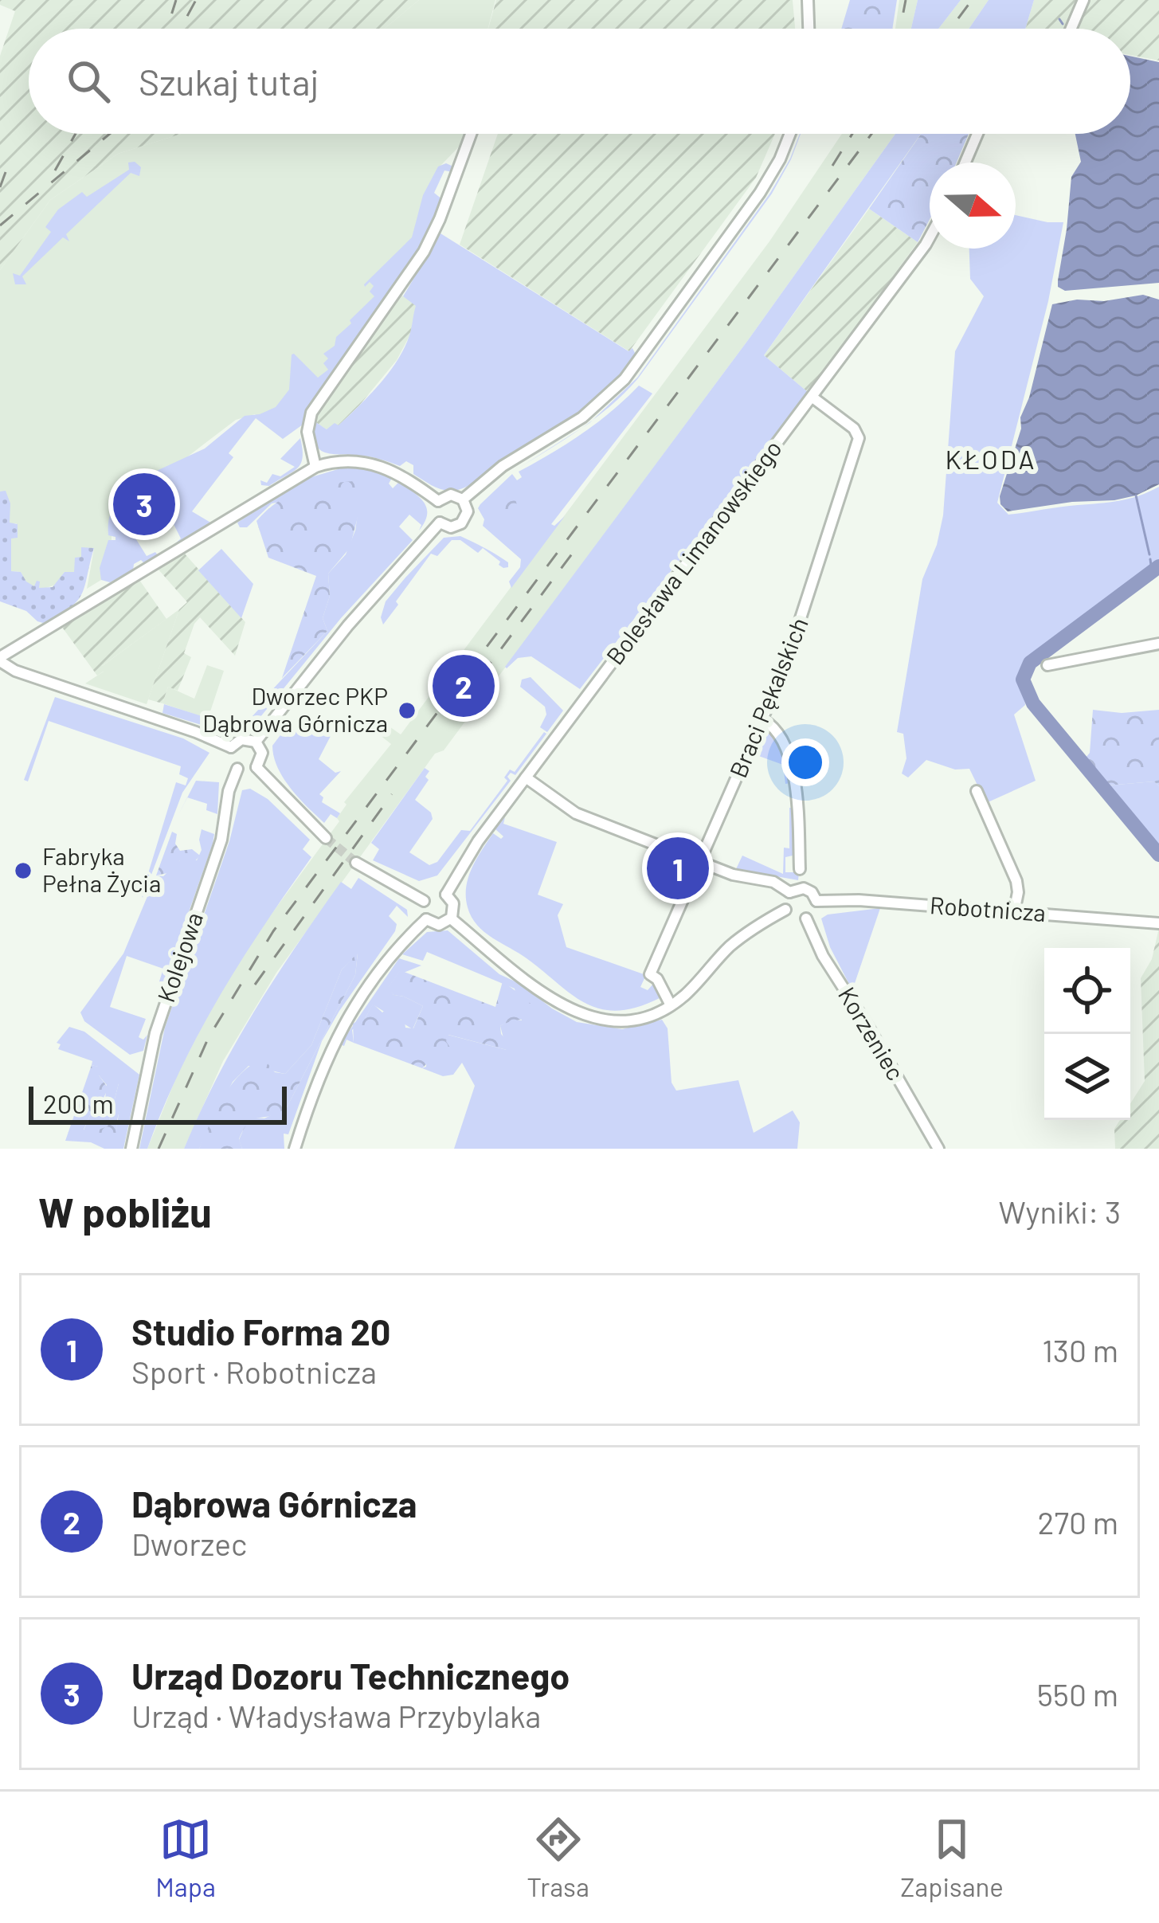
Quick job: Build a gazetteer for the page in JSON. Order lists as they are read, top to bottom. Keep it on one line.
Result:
{"streets":{"street":["Bolesława Limanowskiego","Braci Pękalskich","Robotnicza","Kolejowa","Korzeniec"]},"crossings":[["Bolesława Limanowskiego","Braci Pękalskich"],["Robotnicza","Korzeniec"]],"districts":["KŁODA"],"places":["Dworzec PKP Dąbrowa Górnicza","Fabryka Pełna Życia"],"scale_bar":"200 m","north":"right","page":{"search":"Szukaj tutaj","pins":["3","2","1"],"scale":"200 m","heading":["W pobliżu","Wyniki: 3"],"list":[{"mark":"1","name":"Studio Forma 20","note":"Sport · Robotnicza","value":"130 m"},{"mark":"2","name":"Dąbrowa Górnicza","note":"Dworzec","value":"270 m"},{"mark":"3","name":"Urząd Dozoru Technicznego","note":"Urząd · Władysława Przybylaka","value":"550 m"}],"nav":["Mapa","Trasa","Zapisane"]}}
